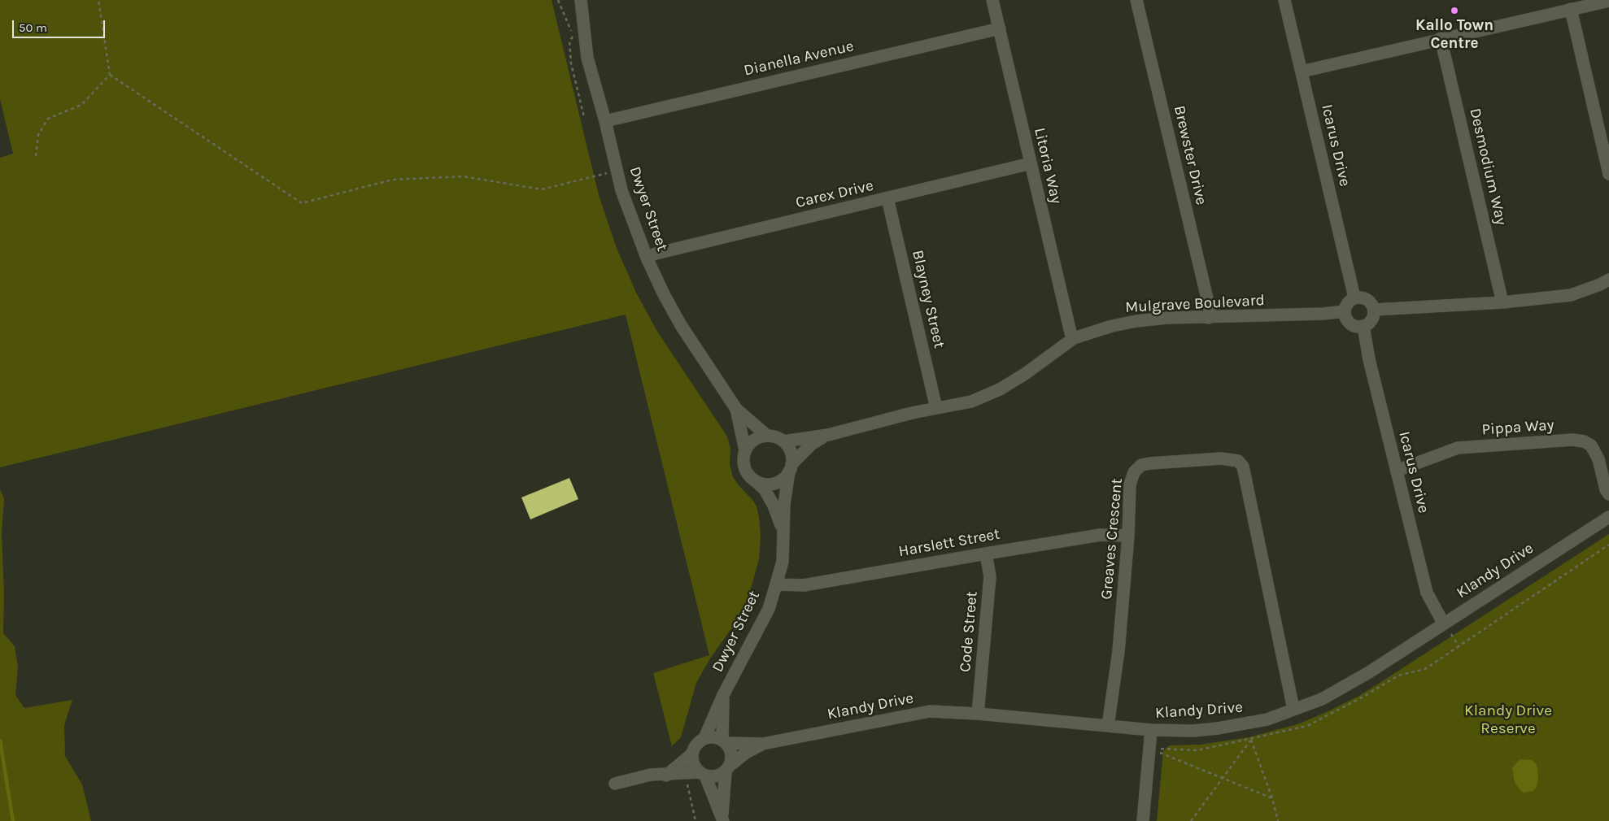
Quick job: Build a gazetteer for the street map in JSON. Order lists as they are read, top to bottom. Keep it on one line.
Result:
{"streets":{"street":["Dianella Avenue","Icarus Drive","Brewster Drive","Litoria Way","Desmodium Way","Carex Drive","Dwyer Street","Blayney Street","Mulgrave Boulevard","Pippa Way","Greaves Crescent","Harslett Street","Klandy Drive","Code Street"]},"crossings":[["Dianella Avenue","Litoria Way"],["Dianella Avenue","Dwyer Street"],["Icarus Drive","Mulgrave Boulevard"],["Icarus Drive","Pippa Way"],["Icarus Drive","Klandy Drive"],["Brewster Drive","Mulgrave Boulevard"],["Litoria Way","Carex Drive"],["Litoria Way","Mulgrave Boulevard"],["Carex Drive","Dwyer Street"],["Carex Drive","Blayney Street"],["Dwyer Street","Mulgrave Boulevard"],["Dwyer Street","Harslett Street"],["Dwyer Street","Klandy Drive"],["Blayney Street","Mulgrave Boulevard"],["Greaves Crescent","Harslett Street"],["Greaves Crescent","Klandy Drive"],["Harslett Street","Code Street"],["Klandy Drive","Code Street"]],"parks":["Klandy Drive Reserve"],"places":["Kallo Town Centre"],"scale_bar":"50 m"}
